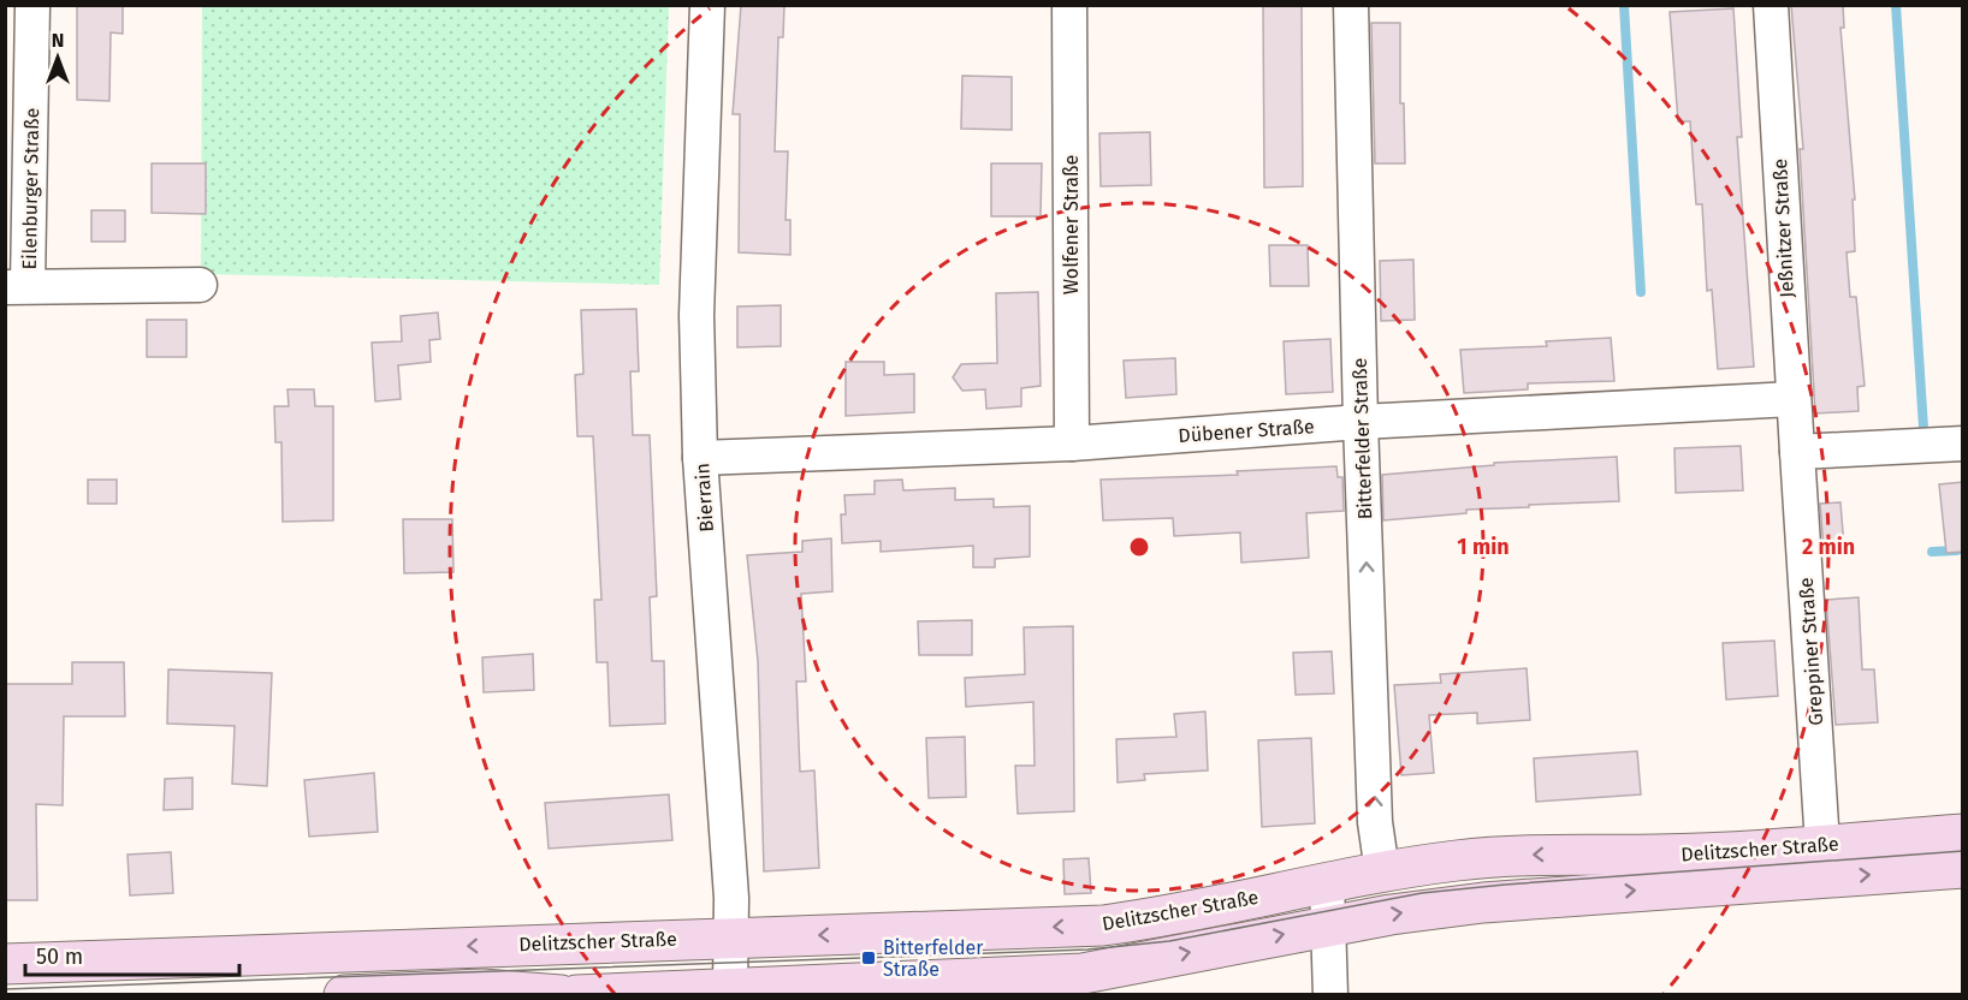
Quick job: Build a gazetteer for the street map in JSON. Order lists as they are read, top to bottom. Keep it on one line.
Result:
{"streets":{"main road":["Delitzscher Straße"],"street":["Eilenburger Straße","Wolfener Straße","Jeßnitzer Straße","Dübener Straße","Bitterfelder Straße","Bierrain","Greppiner Straße"]},"crossings":[["Wolfener Straße","Dübener Straße"],["Jeßnitzer Straße","Dübener Straße"],["Jeßnitzer Straße","Greppiner Straße"],["Dübener Straße","Bitterfelder Straße"],["Dübener Straße","Bierrain"],["Bitterfelder Straße","Delitzscher Straße"],["Bierrain","Delitzscher Straße"],["Greppiner Straße","Delitzscher Straße"]],"one_way":["Bitterfelder Straße"],"places":{"transit":["Bitterfelder Straße"]},"scale_bar":"50 m","north":"top","rings":["1 min","2 min"]}
